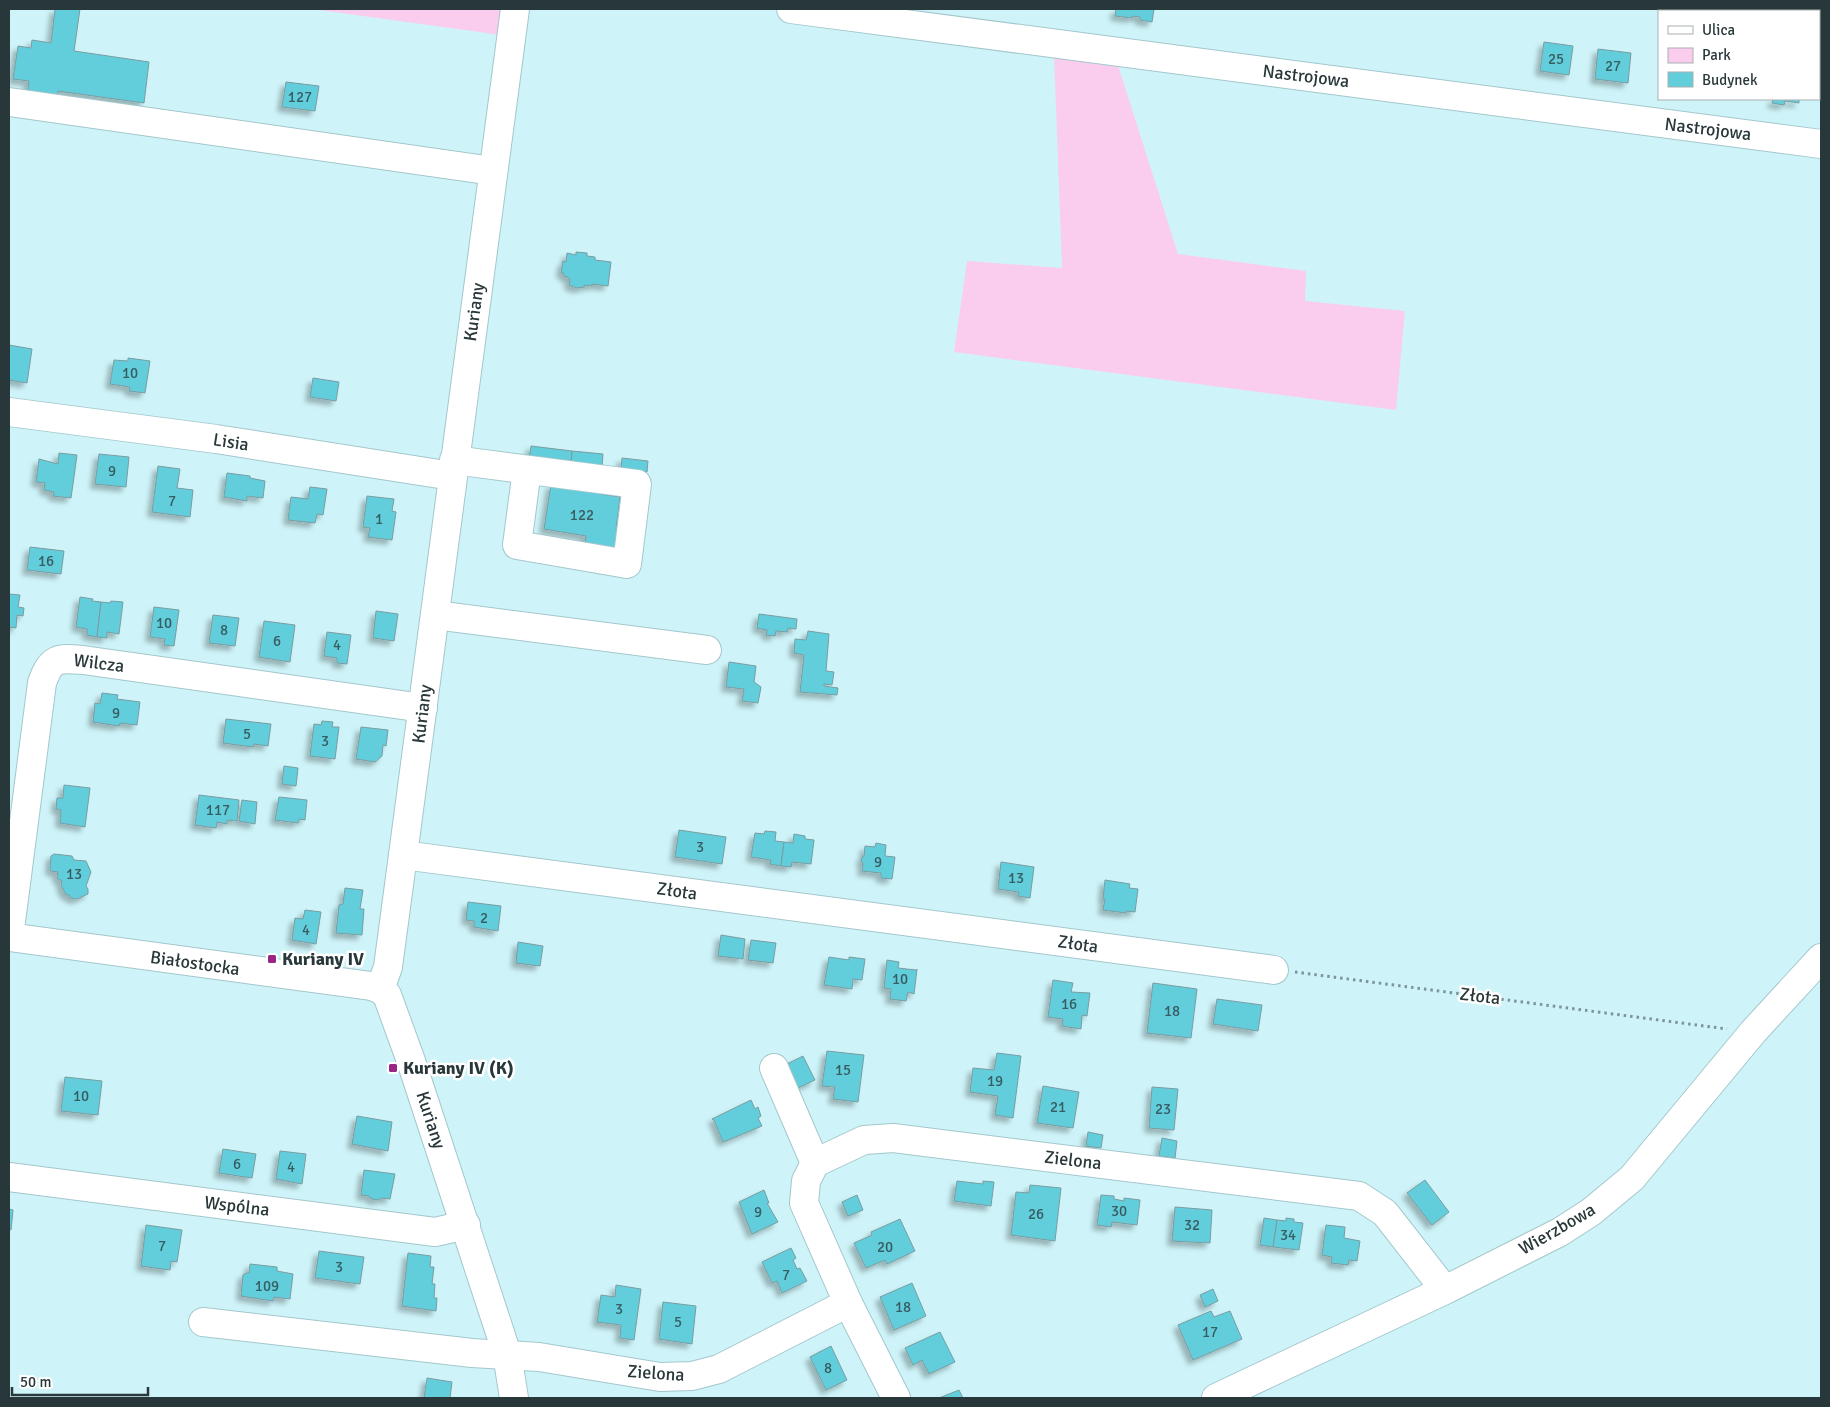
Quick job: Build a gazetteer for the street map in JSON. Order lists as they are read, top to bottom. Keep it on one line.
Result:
{"streets":{"street":["Nastrojowa","Kuriany","Lisia","Wilcza","Złota","Białostocka","Zielona","Wspólna","Wierzbowa"]},"crossings":[["Kuriany","Lisia"],["Kuriany","Wilcza"],["Kuriany","Złota"],["Kuriany","Białostocka"],["Kuriany","Zielona"],["Kuriany","Wspólna"],["Wilcza","Białostocka"],["Złota","Wierzbowa"],["Zielona","Wierzbowa"]],"places":{"transit":["Kuriany IV","Kuriany IV (K)"]},"house_numbers":["25","27","127","10","9","7","122","1","16","10","8","6","4","9","5","3","117","3","9","13","13","2","4","10","16","18","15","19","10","21","23","6","4","30","9","26","32","34","7","20","3","7","109","18","3","5","17","8"],"legend":["Ulica","Park","Budynek"],"scale_bar":"50 m"}
